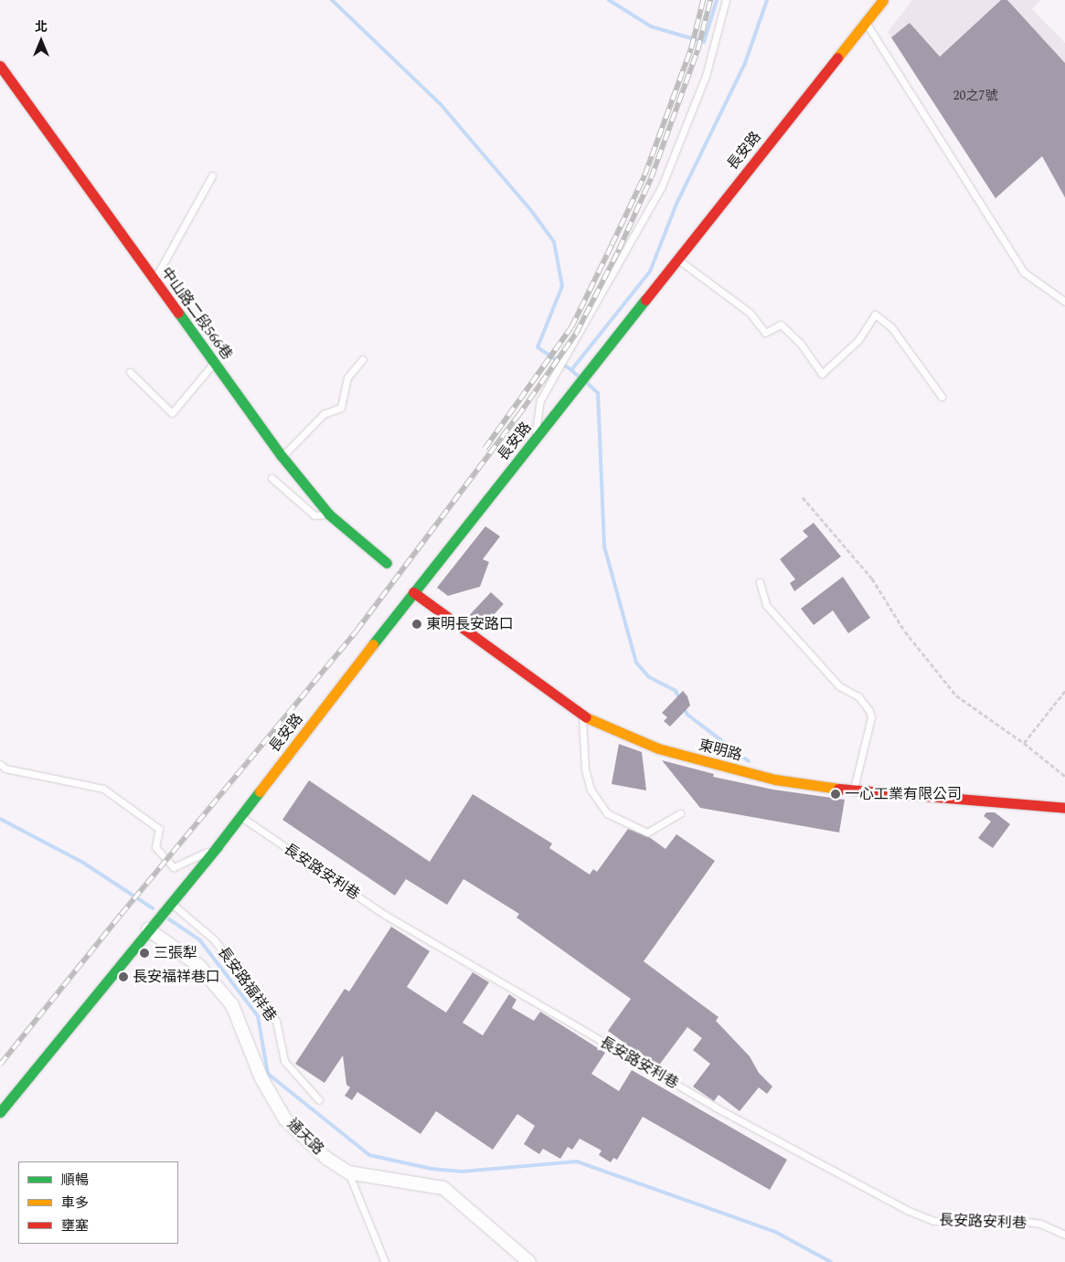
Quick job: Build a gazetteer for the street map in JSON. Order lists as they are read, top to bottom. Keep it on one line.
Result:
{"streets":{"main road":["長安路","中山路二段566巷","東明路"],"street":["通天路"],"lane":["長安路安利巷","長安路福祥巷"]},"crossings":[["長安路","東明路"],["長安路","長安路安利巷"],["長安路","長安路福祥巷"]],"places":["東明長安路口","一心工業有限公司","三張犁","長安福祥巷口"],"house_numbers":["20之7號"],"legend":["順暢","車多","壅塞"],"north":"top"}
